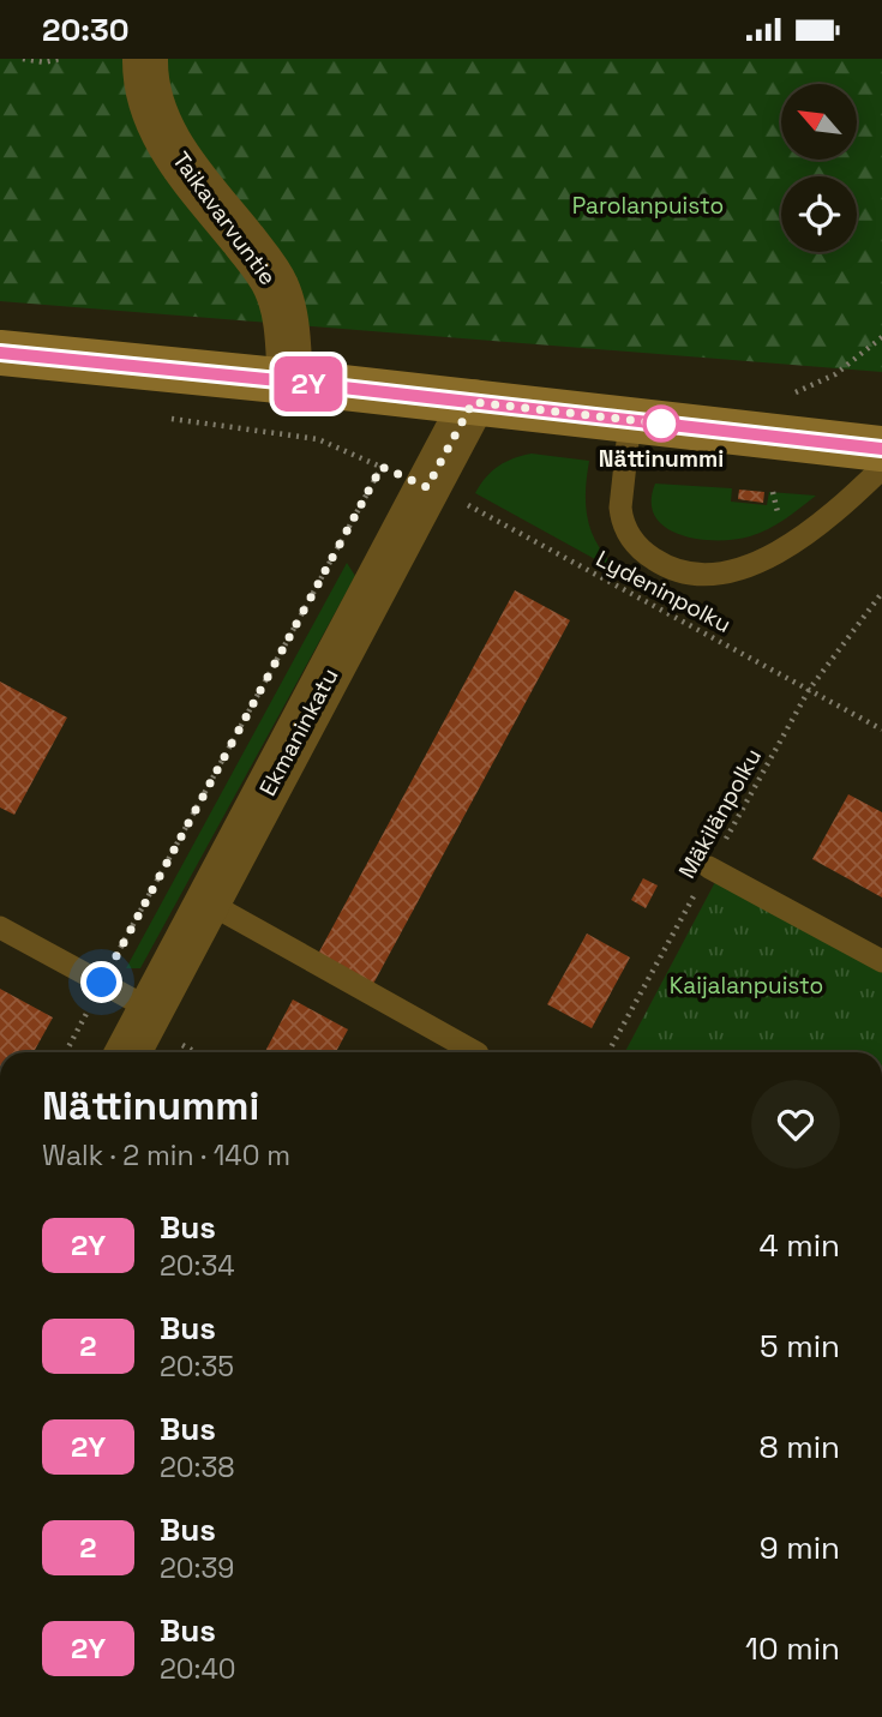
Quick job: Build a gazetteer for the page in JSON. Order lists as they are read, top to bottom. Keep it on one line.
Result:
{"streets":{"street":["Taikavarvuntie","Ekmaninkatu"],"path":["Lydeninpolku","Mäkilänpolku"]},"crossings":[["Lydeninpolku","Ekmaninkatu"],["Lydeninpolku","Mäkilänpolku"]],"parks":["Parolanpuisto","Kaijalanpuisto"],"places":["Nättinummi"],"lines":["bus line 2Y"],"north":"top left","page":{"status":"20:30","on_map":"2Y","heading":["Nättinummi","Walk · 2 min · 140 m"],"list":[{"mark":"2Y","name":"Bus","note":"20:34","value":"4 min"},{"mark":"2","name":"Bus","note":"20:35","value":"5 min"},{"mark":"2Y","name":"Bus","note":"20:38","value":"8 min"},{"mark":"2","name":"Bus","note":"20:39","value":"9 min"},{"mark":"2Y","name":"Bus","note":"20:40","value":"10 min"}]}}
